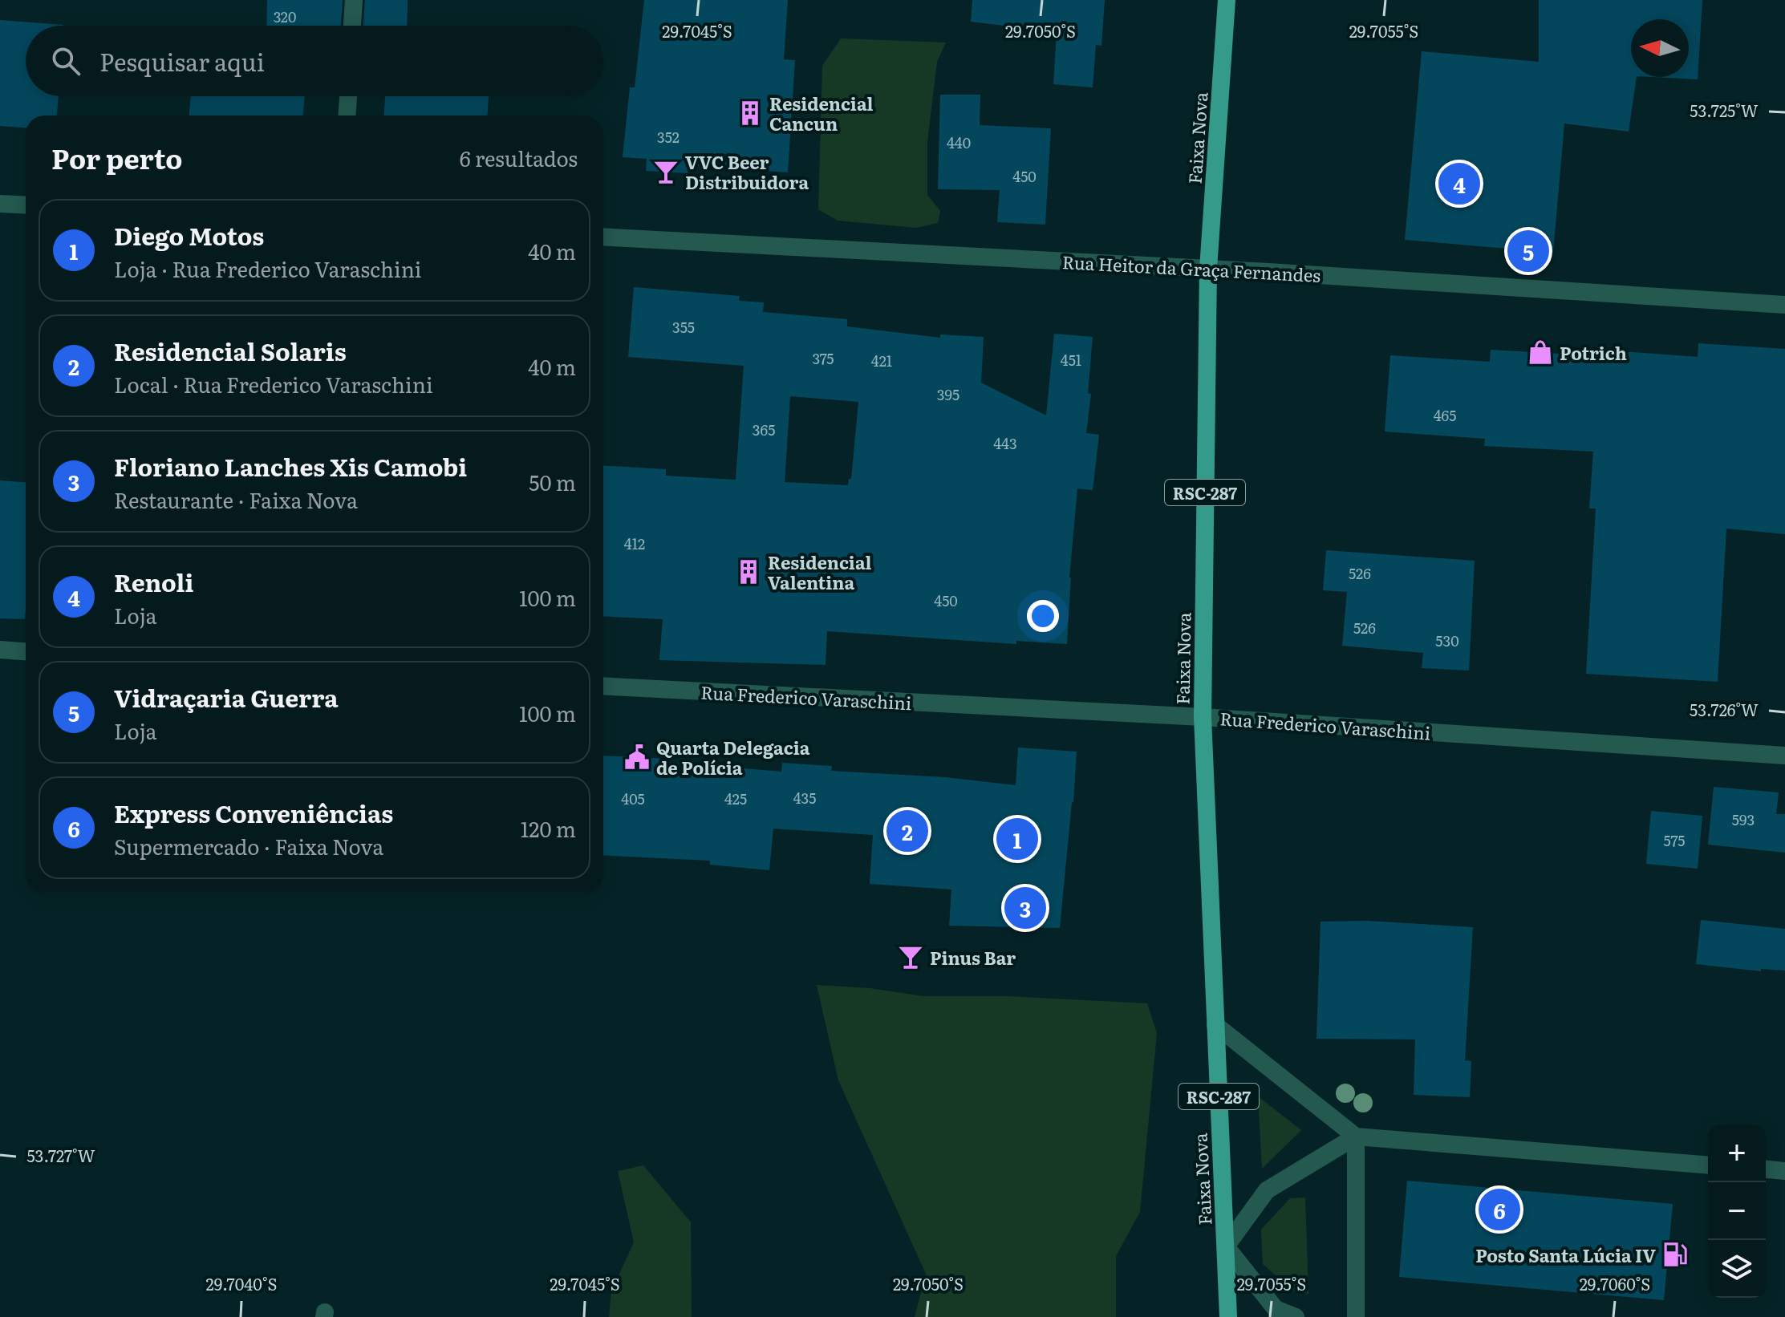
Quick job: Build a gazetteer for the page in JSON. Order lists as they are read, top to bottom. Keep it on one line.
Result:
{"streets":{"highway":["Faixa Nova","RSC-287"],"street":["Rua Heitor da Graça Fernandes","Rua Frederico Varaschini"]},"crossings":[["Faixa Nova","Rua Heitor da Graça Fernandes"],["Faixa Nova","Rua Frederico Varaschini"]],"places":{"building":["Residencial Cancun","Residencial Valentina"],"bar":["VVC Beer Distribuidora","Pinus Bar"],"shop":["Potrich"],"public building":["Quarta Delegacia de Polícia"],"fuel station":["Posto Santa Lúcia IV"]},"house_numbers":["320","352","440","450","355","375","451","421","395","465","365","443","412","526","450","526","530","435","405","425","593","575"],"north":"left","page":{"search":"Pesquisar aqui","heading":["Por perto","6 resultados"],"pins":["4","5","2","1","3","6"],"list":[{"mark":"1","name":"Diego Motos","note":"Loja · Rua Frederico Varaschini","value":"40 m"},{"mark":"2","name":"Residencial Solaris","note":"Local · Rua Frederico Varaschini","value":"40 m"},{"mark":"3","name":"Floriano Lanches Xis Camobi","note":"Restaurante · Faixa Nova","value":"50 m"},{"mark":"4","name":"Renoli","note":"Loja","value":"100 m"},{"mark":"5","name":"Vidraçaria Guerra","note":"Loja","value":"100 m"},{"mark":"6","name":"Express Conveniências","note":"Supermercado · Faixa Nova","value":"120 m"}],"map_buttons":["+","−"]},"coordinates":["29.7045°S","29.7050°S","29.7055°S","53.725°W","53.726°W","53.727°W","29.7040°S","29.7060°S"]}
